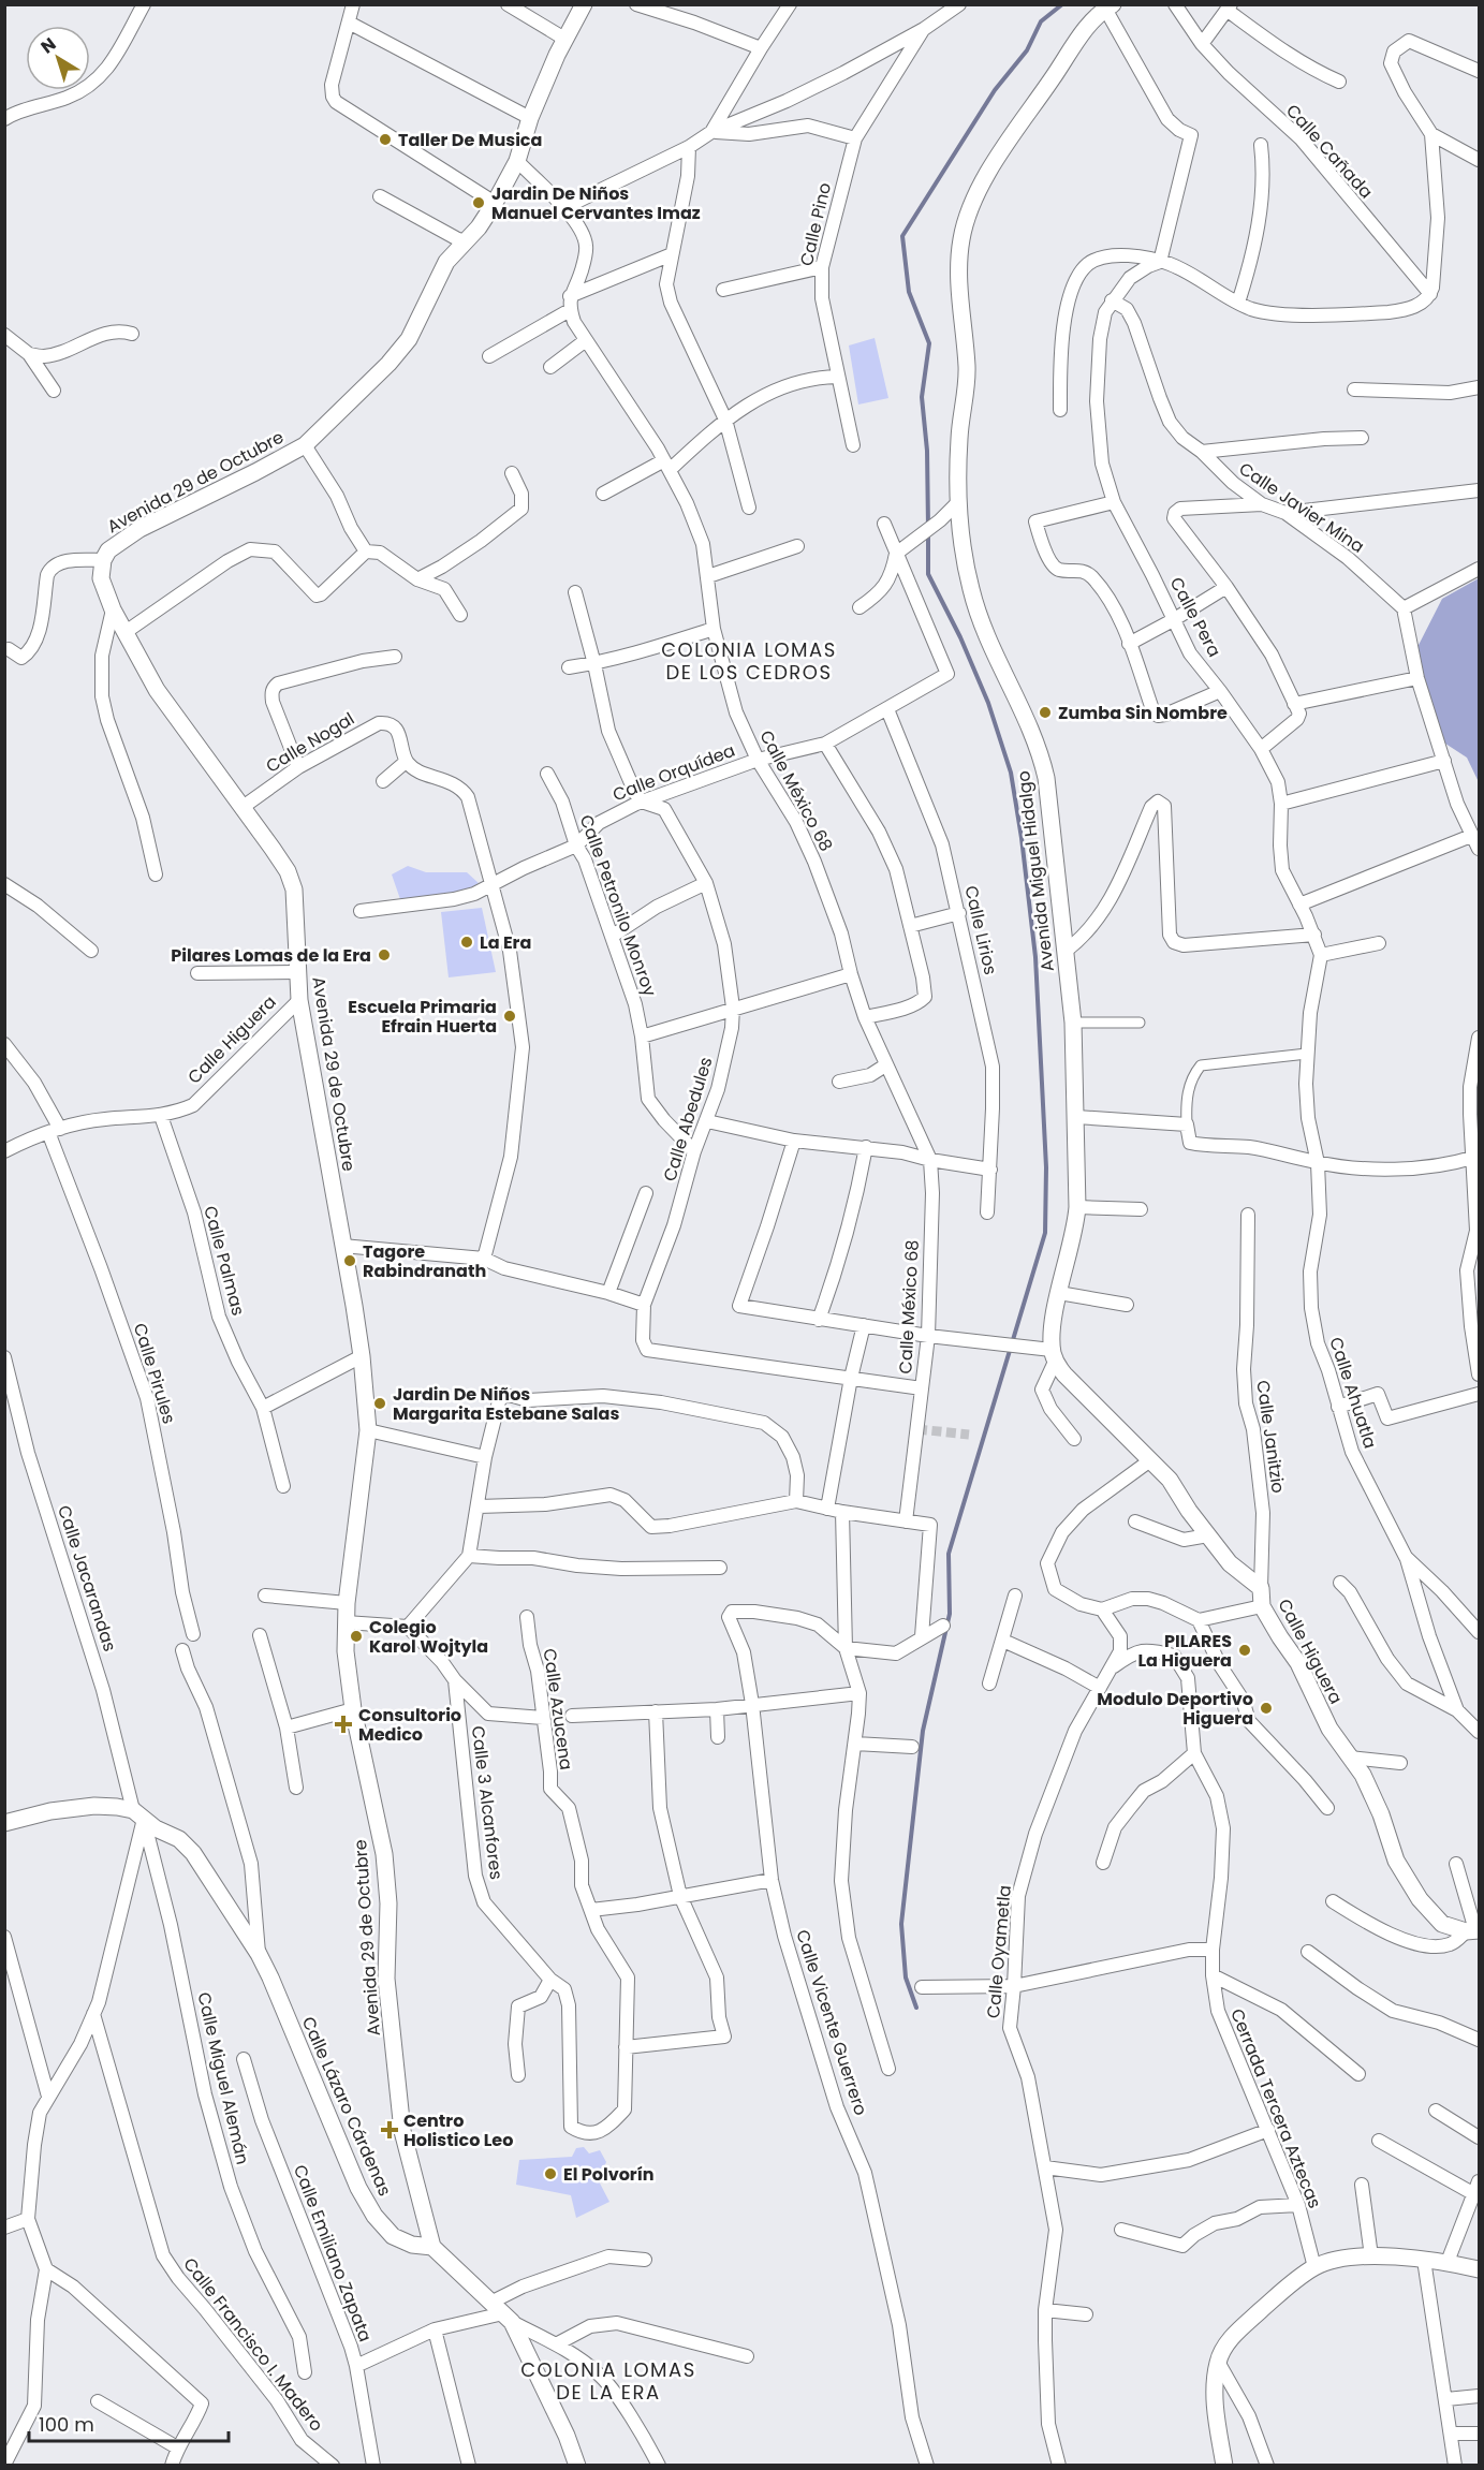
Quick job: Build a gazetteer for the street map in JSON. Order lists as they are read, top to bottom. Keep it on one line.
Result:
{"streets":{"street":["Calle Cañada","Calle Pino","Avenida 29 de Octubre","Calle Javier Mina","Calle Pera","Calle Nogal","Calle Orquídea","Calle México 68","Avenida Miguel Hidalgo","Calle Petronilo Monroy","Calle Lirios","Calle Higuera","Calle Abedules","Calle Palmas","Calle Pirules","Calle Ahuatla","Calle Janitzio","Calle Jacarandas","Calle Azucena","Calle 3 Alcanfores","Calle Oyametla","Calle Vicente Guerrero","Calle Miguel Alemán","Calle Lázaro Cárdenas","Cerrada Tercera Aztecas","Calle Emiliano Zapata","Calle Francisco I. Madero"]},"crossings":[["Avenida 29 de Octubre","Calle Nogal"],["Avenida 29 de Octubre","Calle Higuera"],["Avenida 29 de Octubre","Calle Lázaro Cárdenas"],["Calle Javier Mina","Calle Pera"],["Calle Orquídea","Calle México 68"],["Calle Orquídea","Calle Petronilo Monroy"],["Calle Orquídea","Calle Lirios"],["Calle Orquídea","Calle Abedules"],["Calle Petronilo Monroy","Calle Abedules"],["Calle Higuera","Calle Palmas"],["Calle Higuera","Calle Pirules"],["Calle Higuera","Calle Janitzio"],["Calle Jacarandas","Calle Miguel Alemán"],["Calle Jacarandas","Calle Lázaro Cárdenas"],["Calle Azucena","Calle 3 Alcanfores"],["Calle Oyametla","Cerrada Tercera Aztecas"],["Calle Miguel Alemán","Calle Lázaro Cárdenas"]],"districts":["COLONIA LOMAS DE LOS CEDROS","COLONIA LOMAS DE LA ERA"],"places":{"other":["Taller De Musica","Jardin De Niños Manuel Cervantes Imaz","Zumba Sin Nombre","La Era","Pilares Lomas de la Era","Escuela Primaria Efrain Huerta","Tagore Rabindranath","Jardin De Niños Margarita Estebane Salas","Colegio Karol Wojtyla","PILARES La Higuera","Modulo Deportivo Higuera","El Polvorín"],"health":["Consultorio Medico","Centro Holistico Leo"]},"scale_bar":"100 m","north":"top left"}
